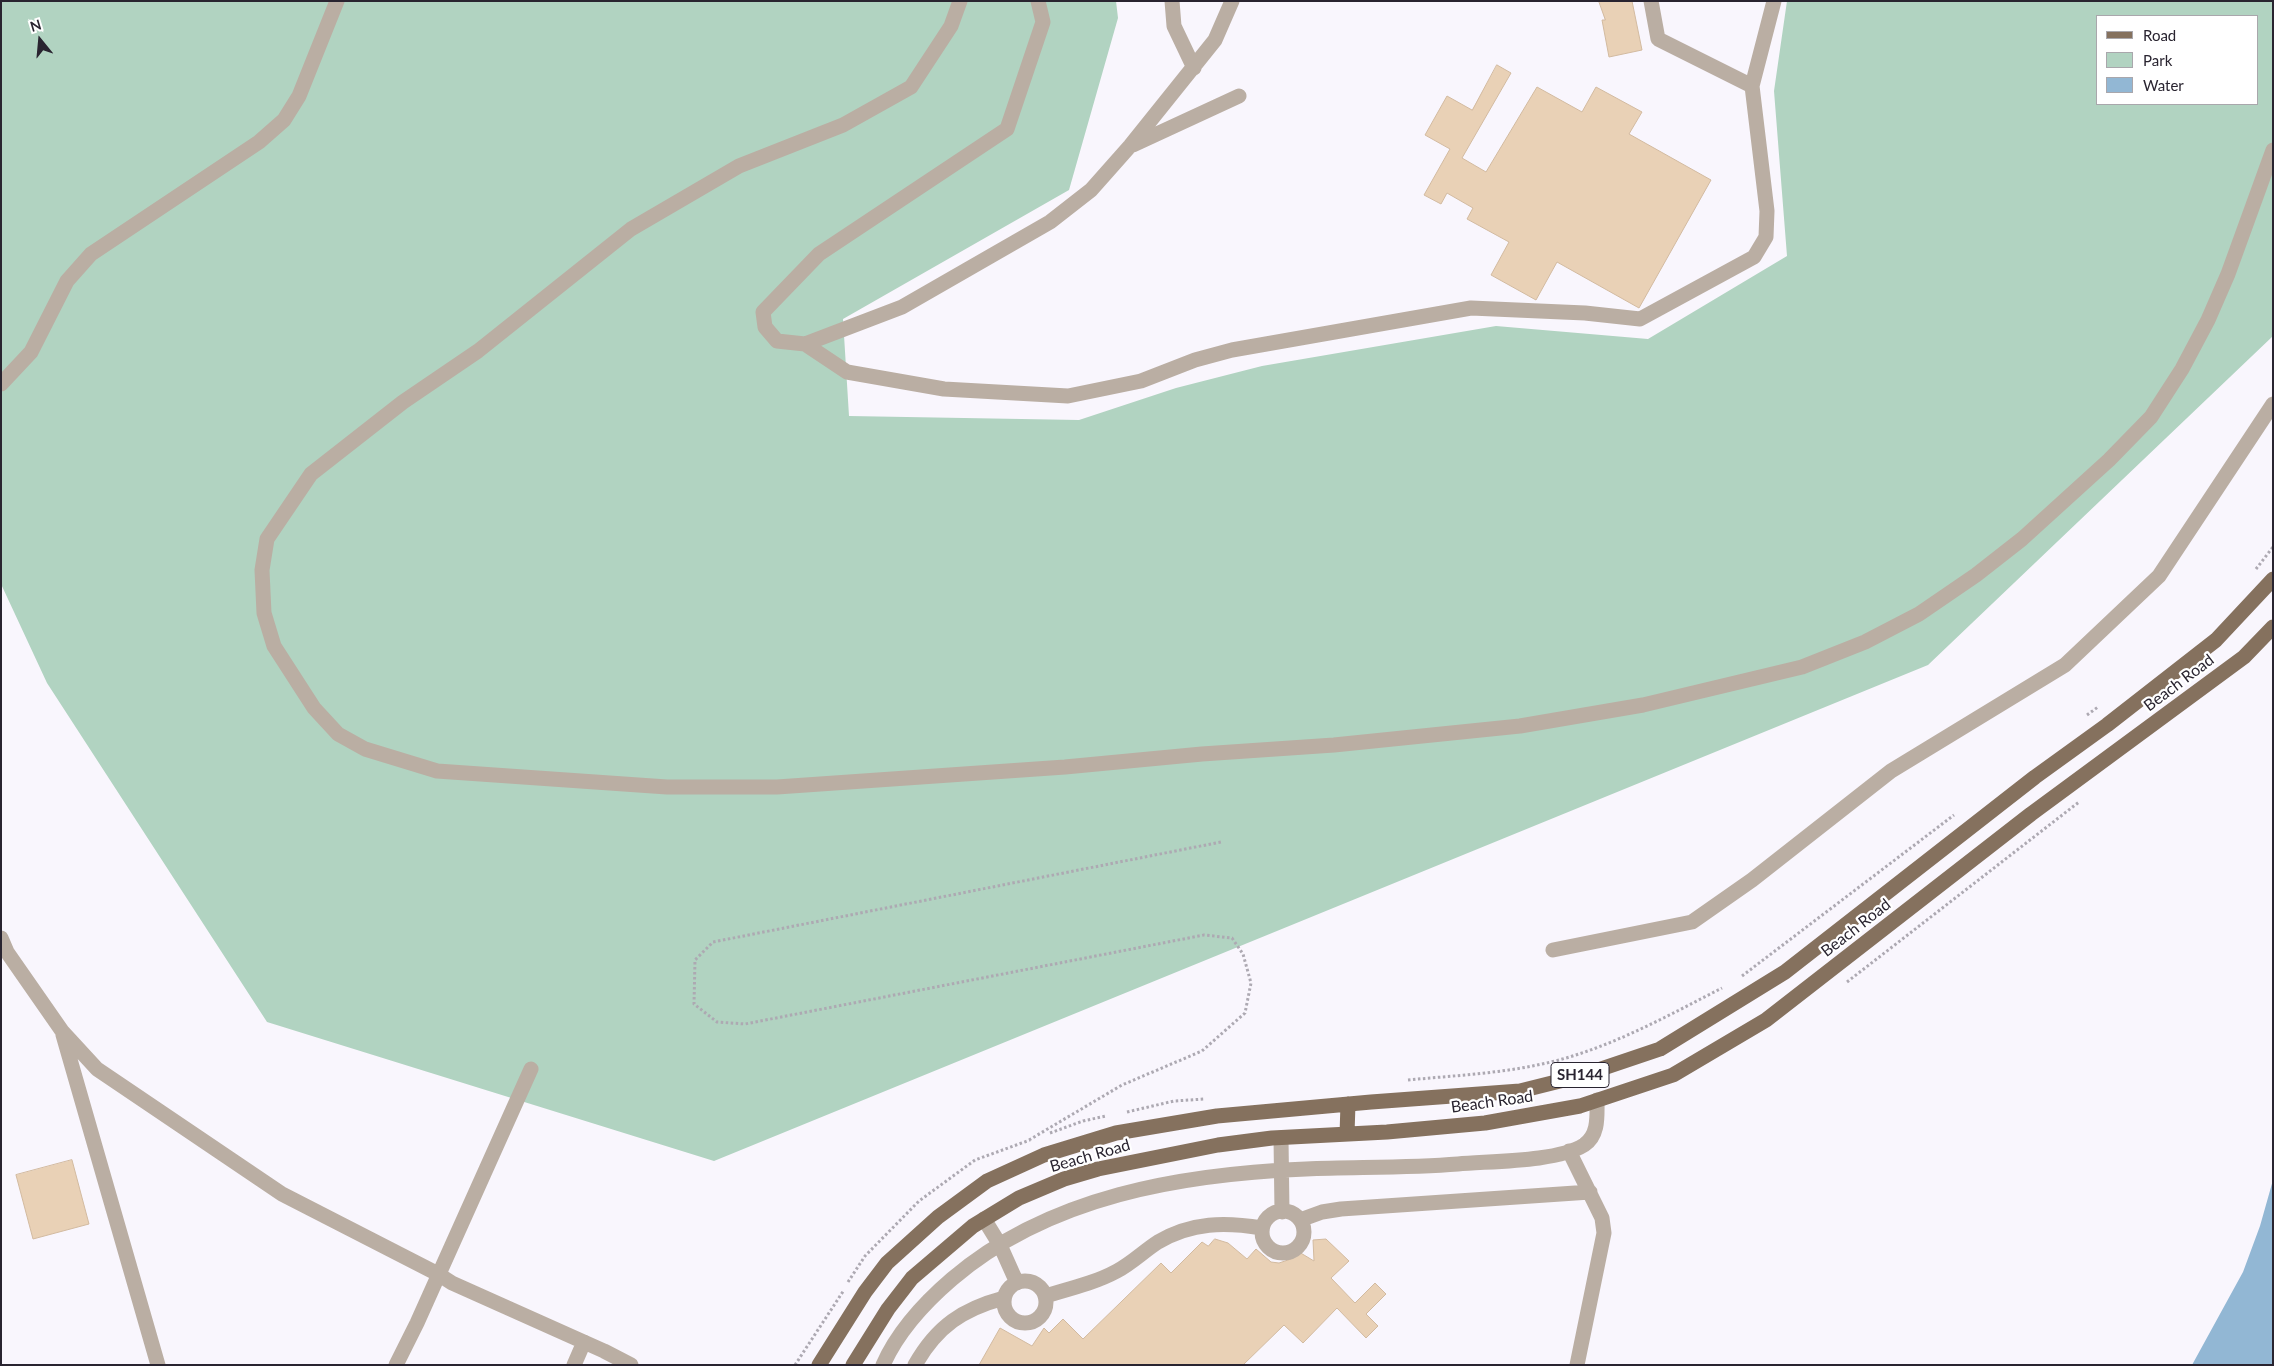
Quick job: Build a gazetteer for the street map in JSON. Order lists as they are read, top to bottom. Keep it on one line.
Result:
{"streets":{"main road":["Beach Road","SH144"]},"legend":["Road","Park","Water"],"north":"top"}
